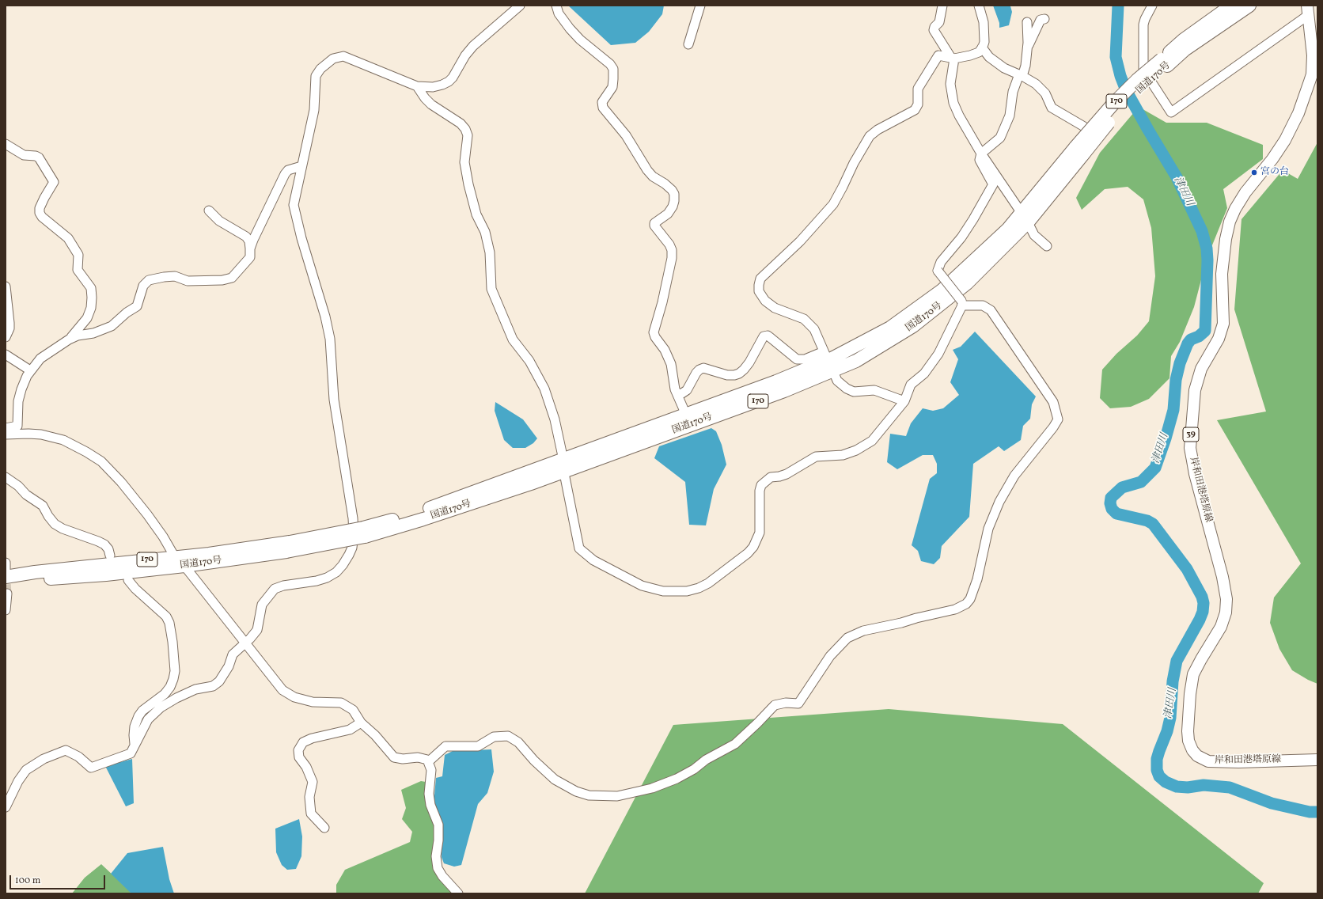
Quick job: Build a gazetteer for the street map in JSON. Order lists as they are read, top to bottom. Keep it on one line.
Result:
{"streets":{"highway":["国道170号","170"],"main road":["39","岸和田港塔原線"]},"water":["津田川"],"places":["宮の台"],"scale_bar":"100 m"}
